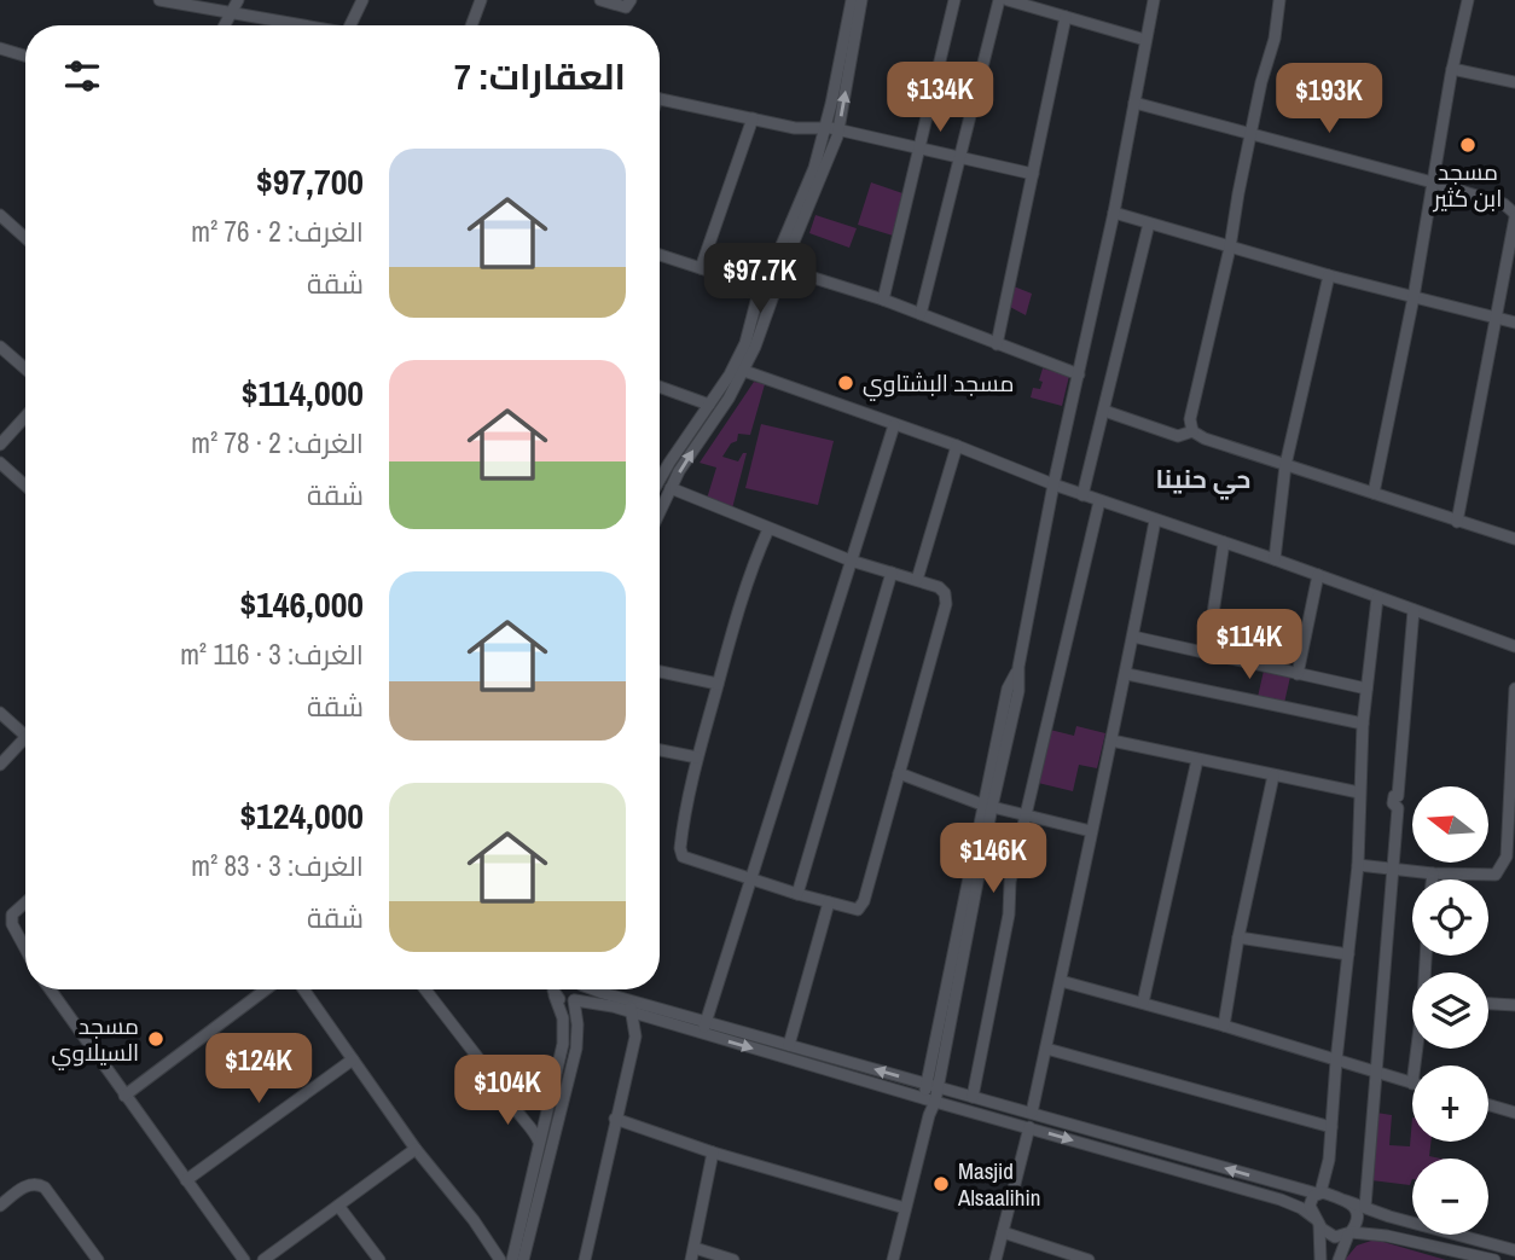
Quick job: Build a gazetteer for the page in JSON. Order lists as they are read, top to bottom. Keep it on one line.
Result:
{"districts":["حي حنينا"],"places":["مسجد ابن كثير","مسجد البشتاوي","مسجد السيلاوي","Masjid Alsaalihin"],"north":"left","page":{"heading":"العقارات: 7","price":["$134K","$193K","$97.7K","$114K","$146K","$124K","$104K"],"list":[{"name":"$97,700","note":"الغرف: 2 · 76 m² · شقة"},{"name":"$114,000","note":"الغرف: 2 · 78 m² · شقة"},{"name":"$146,000","note":"الغرف: 3 · 116 m² · شقة"},{"name":"$124,000","note":"الغرف: 3 · 83 m² · شقة"}],"map_buttons":["+","−"]}}
